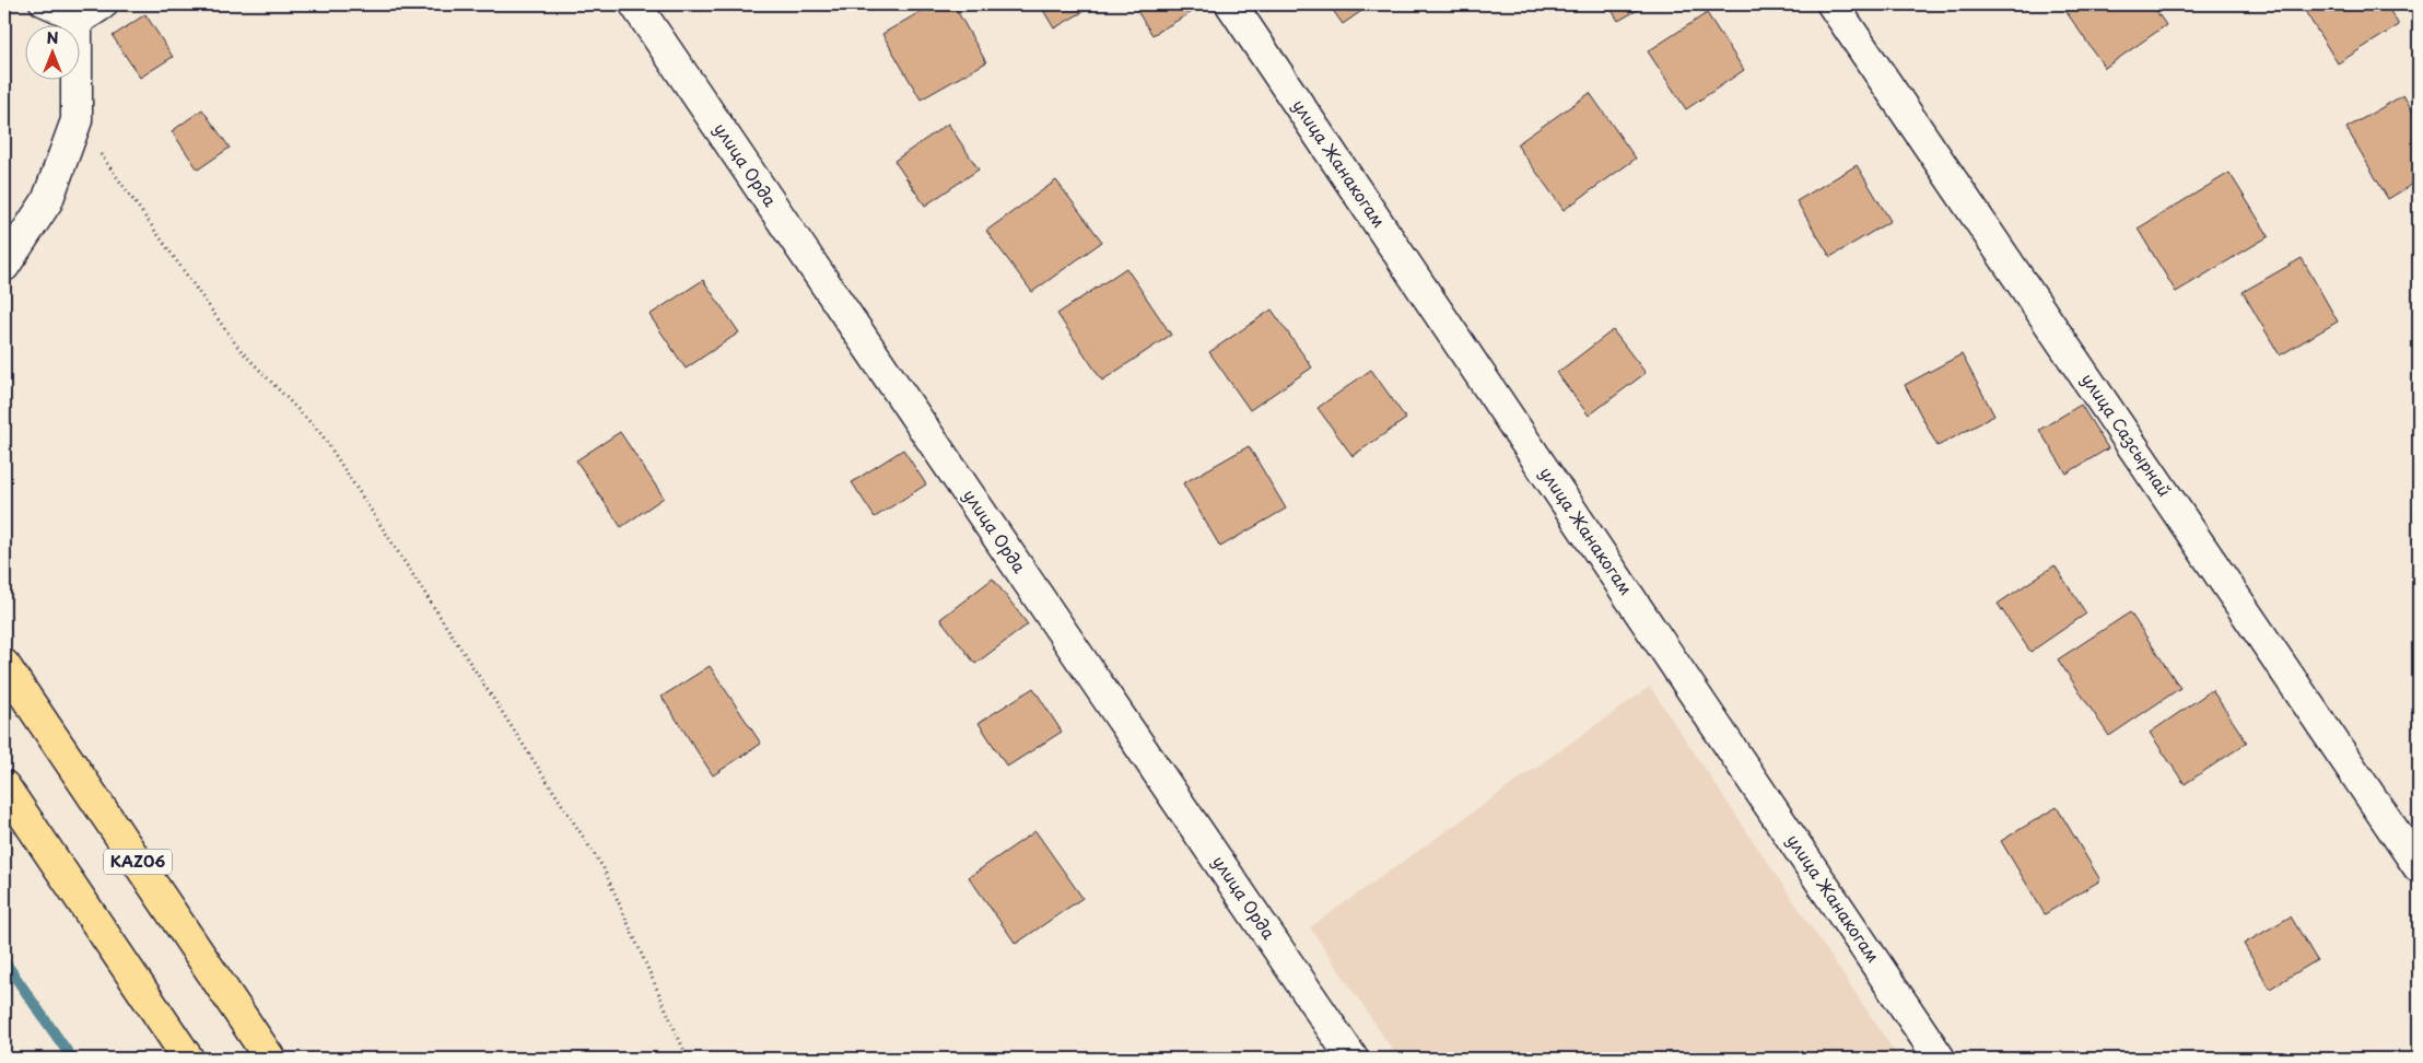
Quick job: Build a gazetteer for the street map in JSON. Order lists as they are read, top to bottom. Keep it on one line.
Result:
{"streets":{"highway":["KАZ06"],"street":["улица Жанакогам","улица Орда","улица Сазсырнай"]},"north":"top"}
